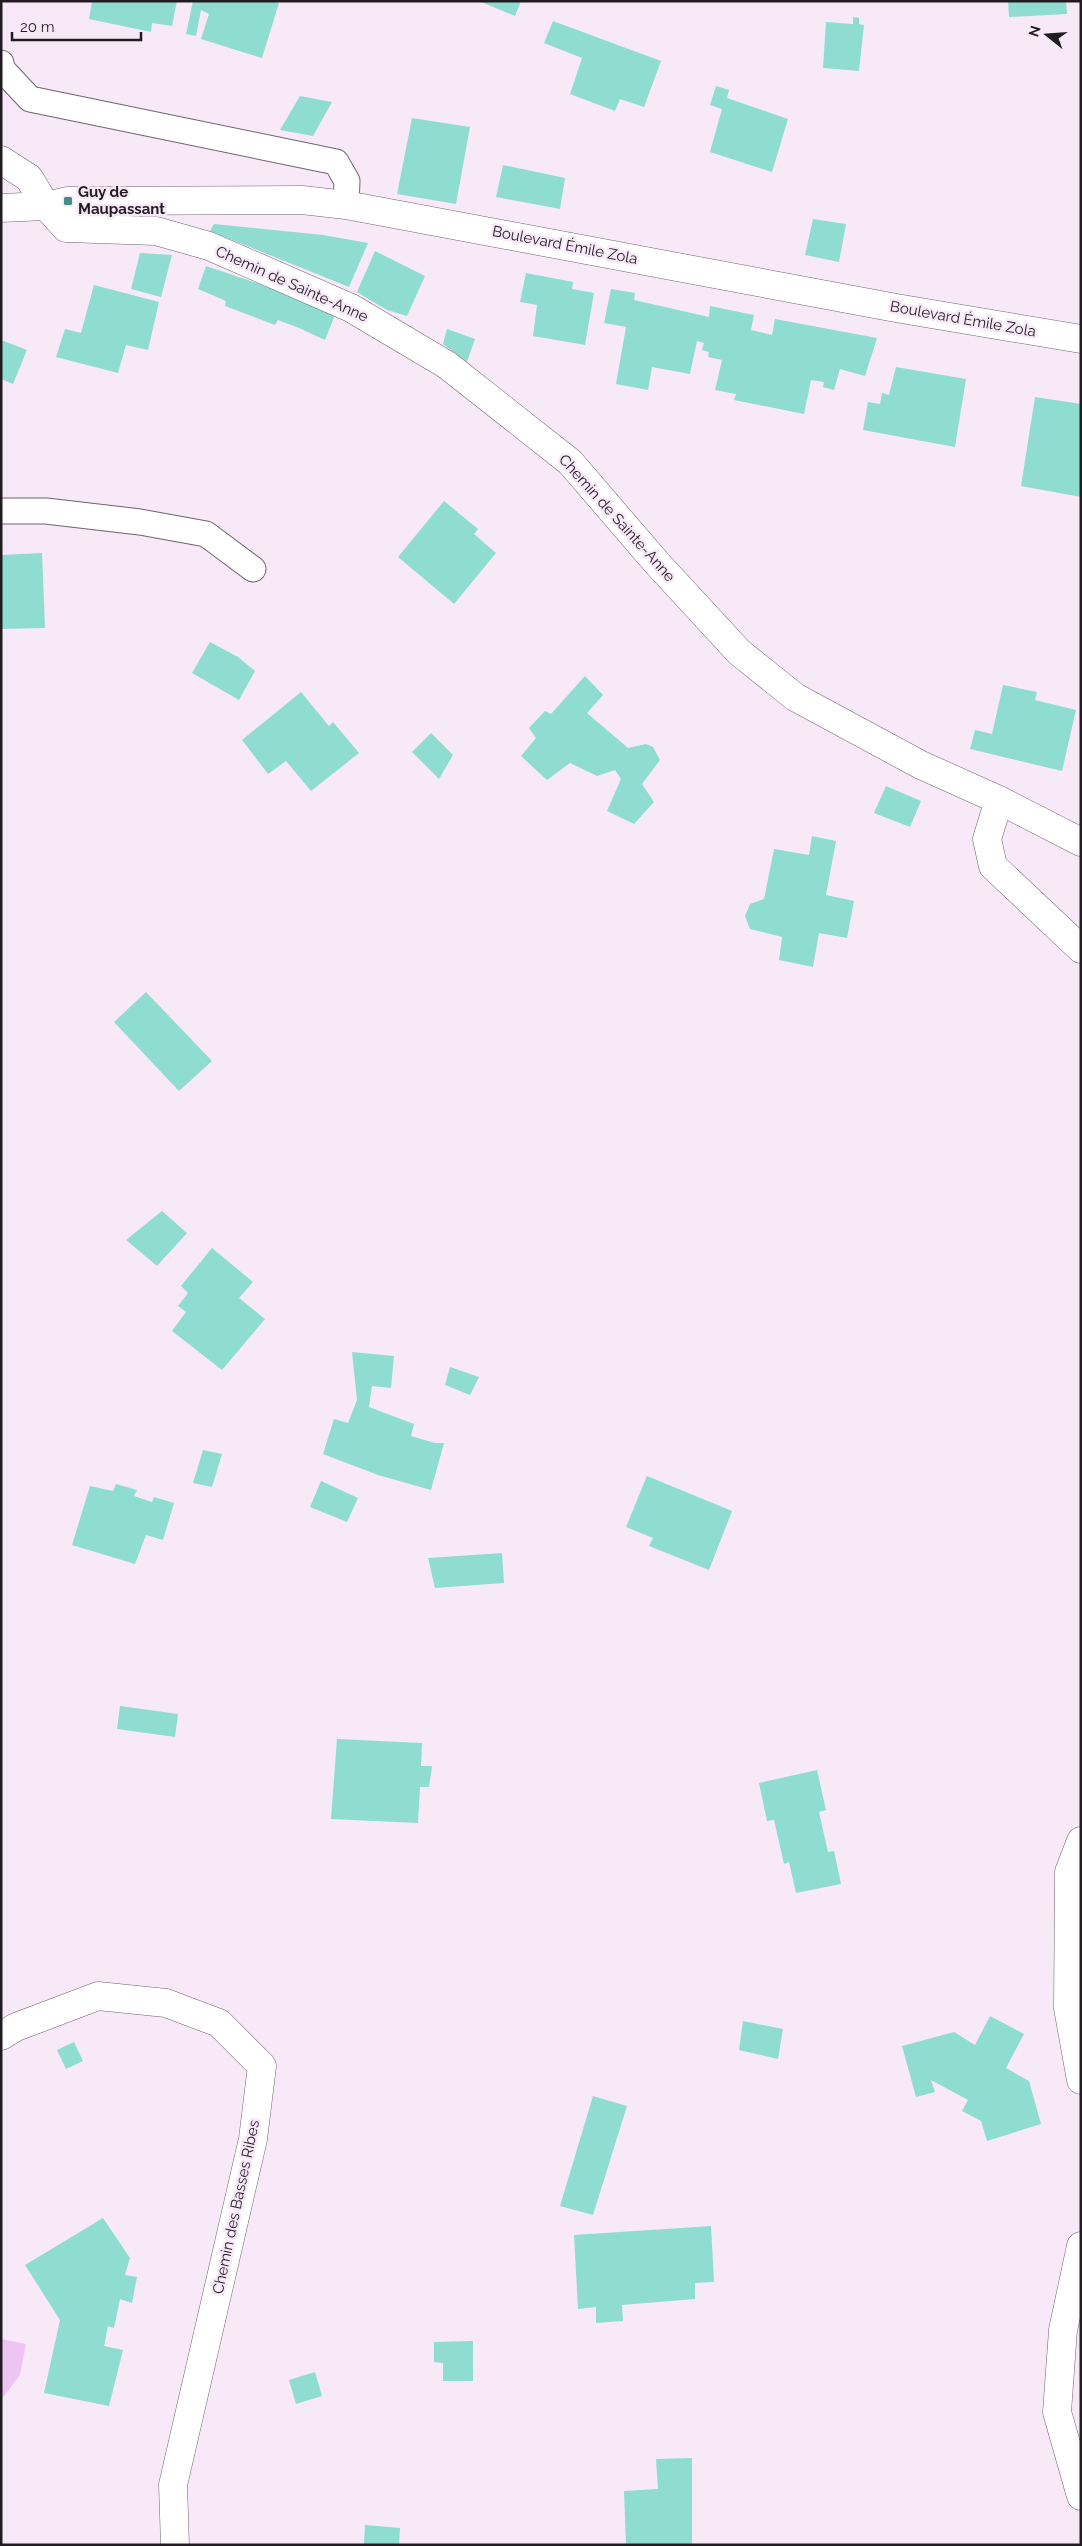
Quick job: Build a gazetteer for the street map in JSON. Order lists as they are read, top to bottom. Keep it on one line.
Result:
{"streets":{"street":["Boulevard Émile Zola","Chemin de Sainte-Anne","Chemin des Basses Ribes"]},"crossings":[["Boulevard Émile Zola","Chemin de Sainte-Anne"]],"places":{"transit":["Guy de Maupassant"]},"scale_bar":"20 m","north":"left"}
